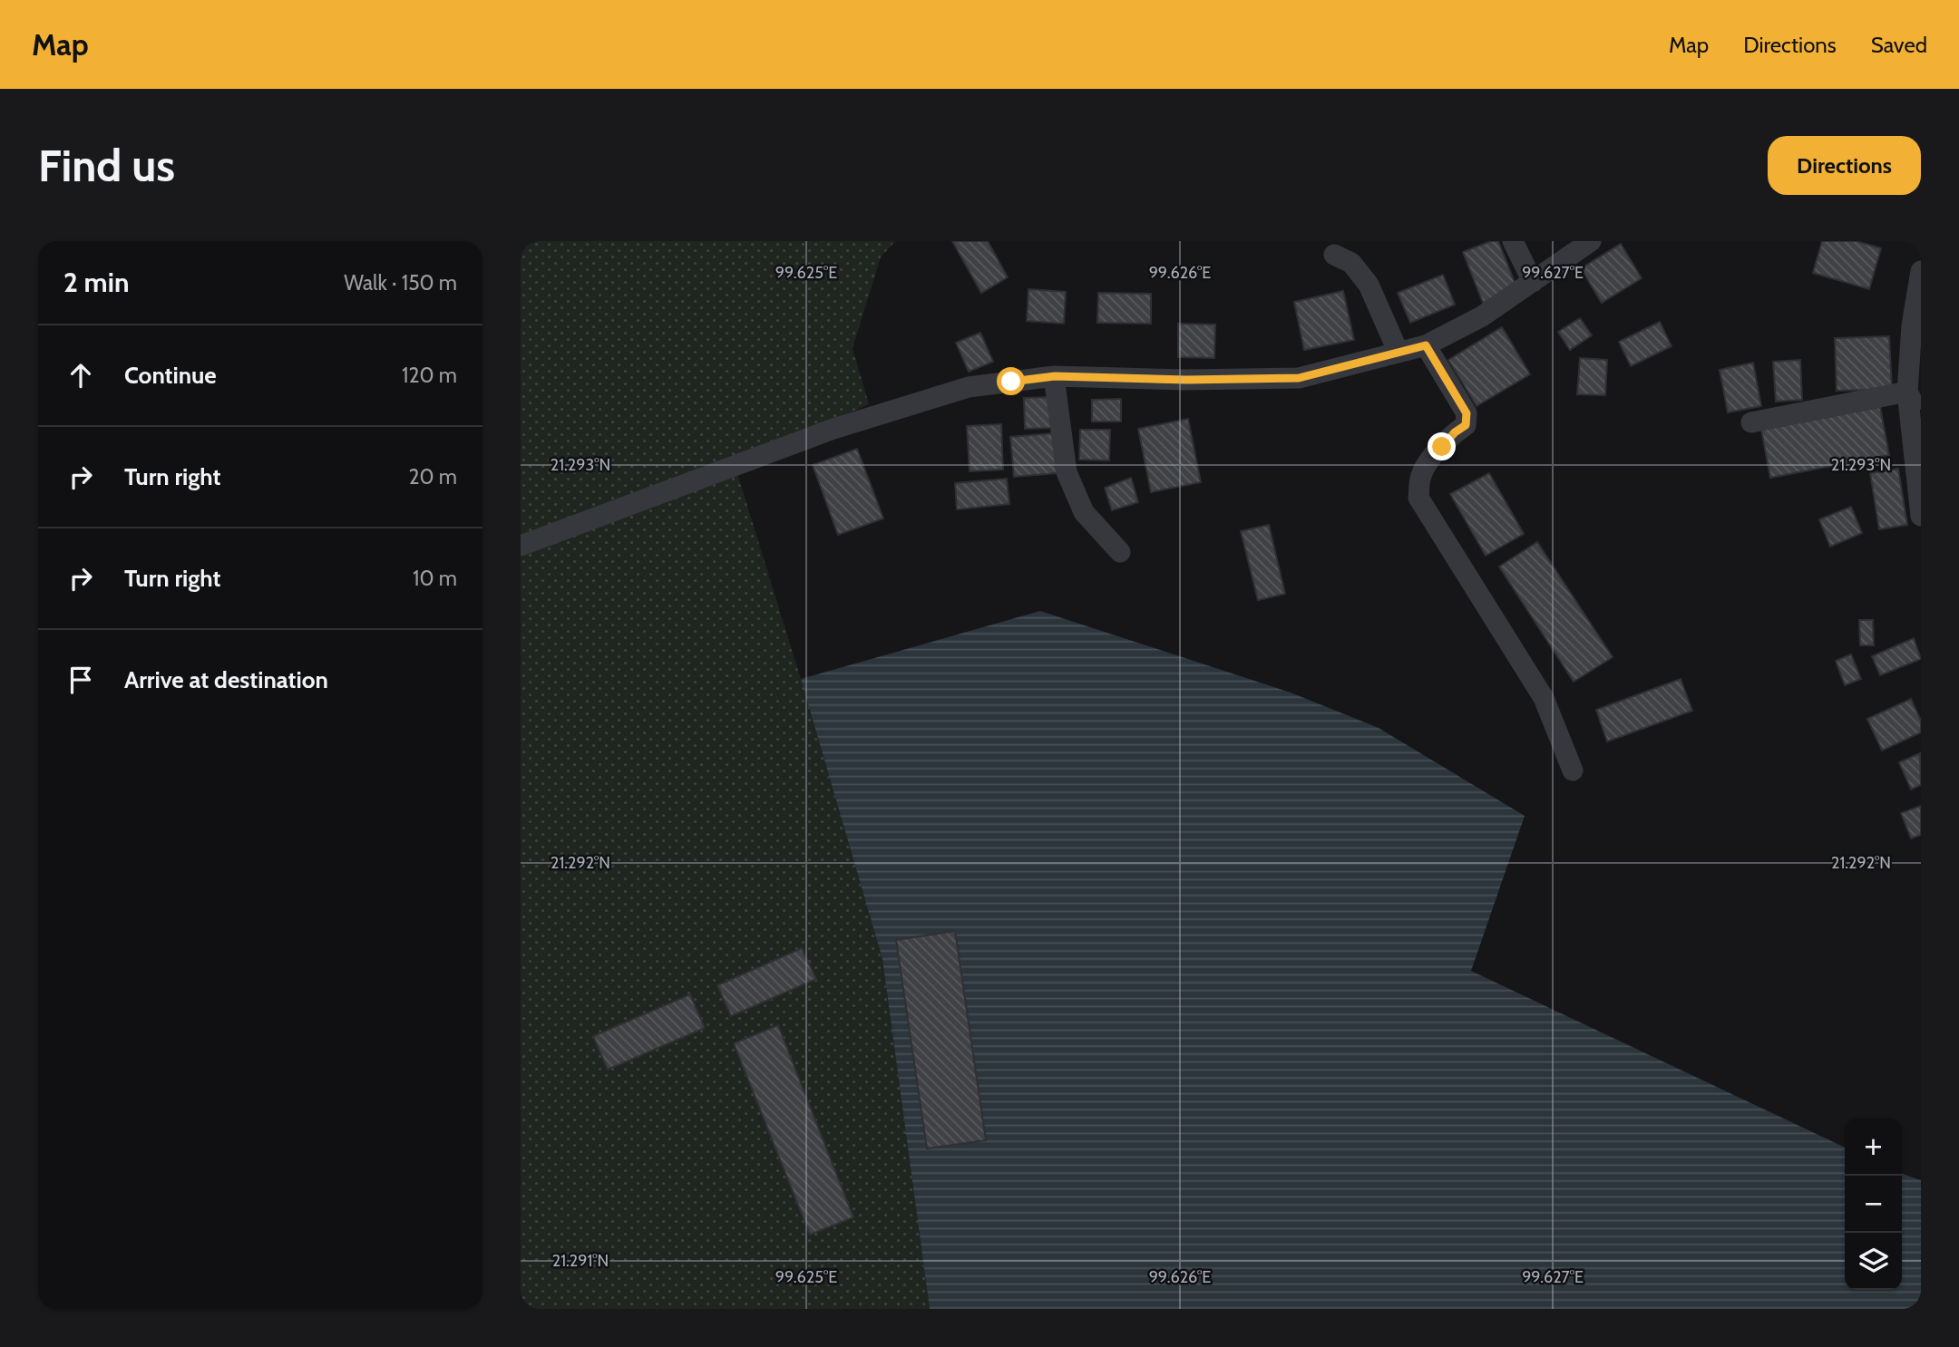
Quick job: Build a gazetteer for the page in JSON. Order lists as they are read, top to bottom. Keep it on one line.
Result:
{"page":{"header":"Map","nav":["Map","Directions","Saved"],"buttons":"Directions","title":"Find us","heading":["2 min","Walk · 150 m"],"list":[["Continue","120 m"],["Turn right","20 m"],["Turn right","10 m"],"Arrive at destination"],"map_buttons":["+","−"]},"coordinates":["99.625°E","99.626°E","99.627°E","21.293°N","21.292°N","21.291°N"]}
